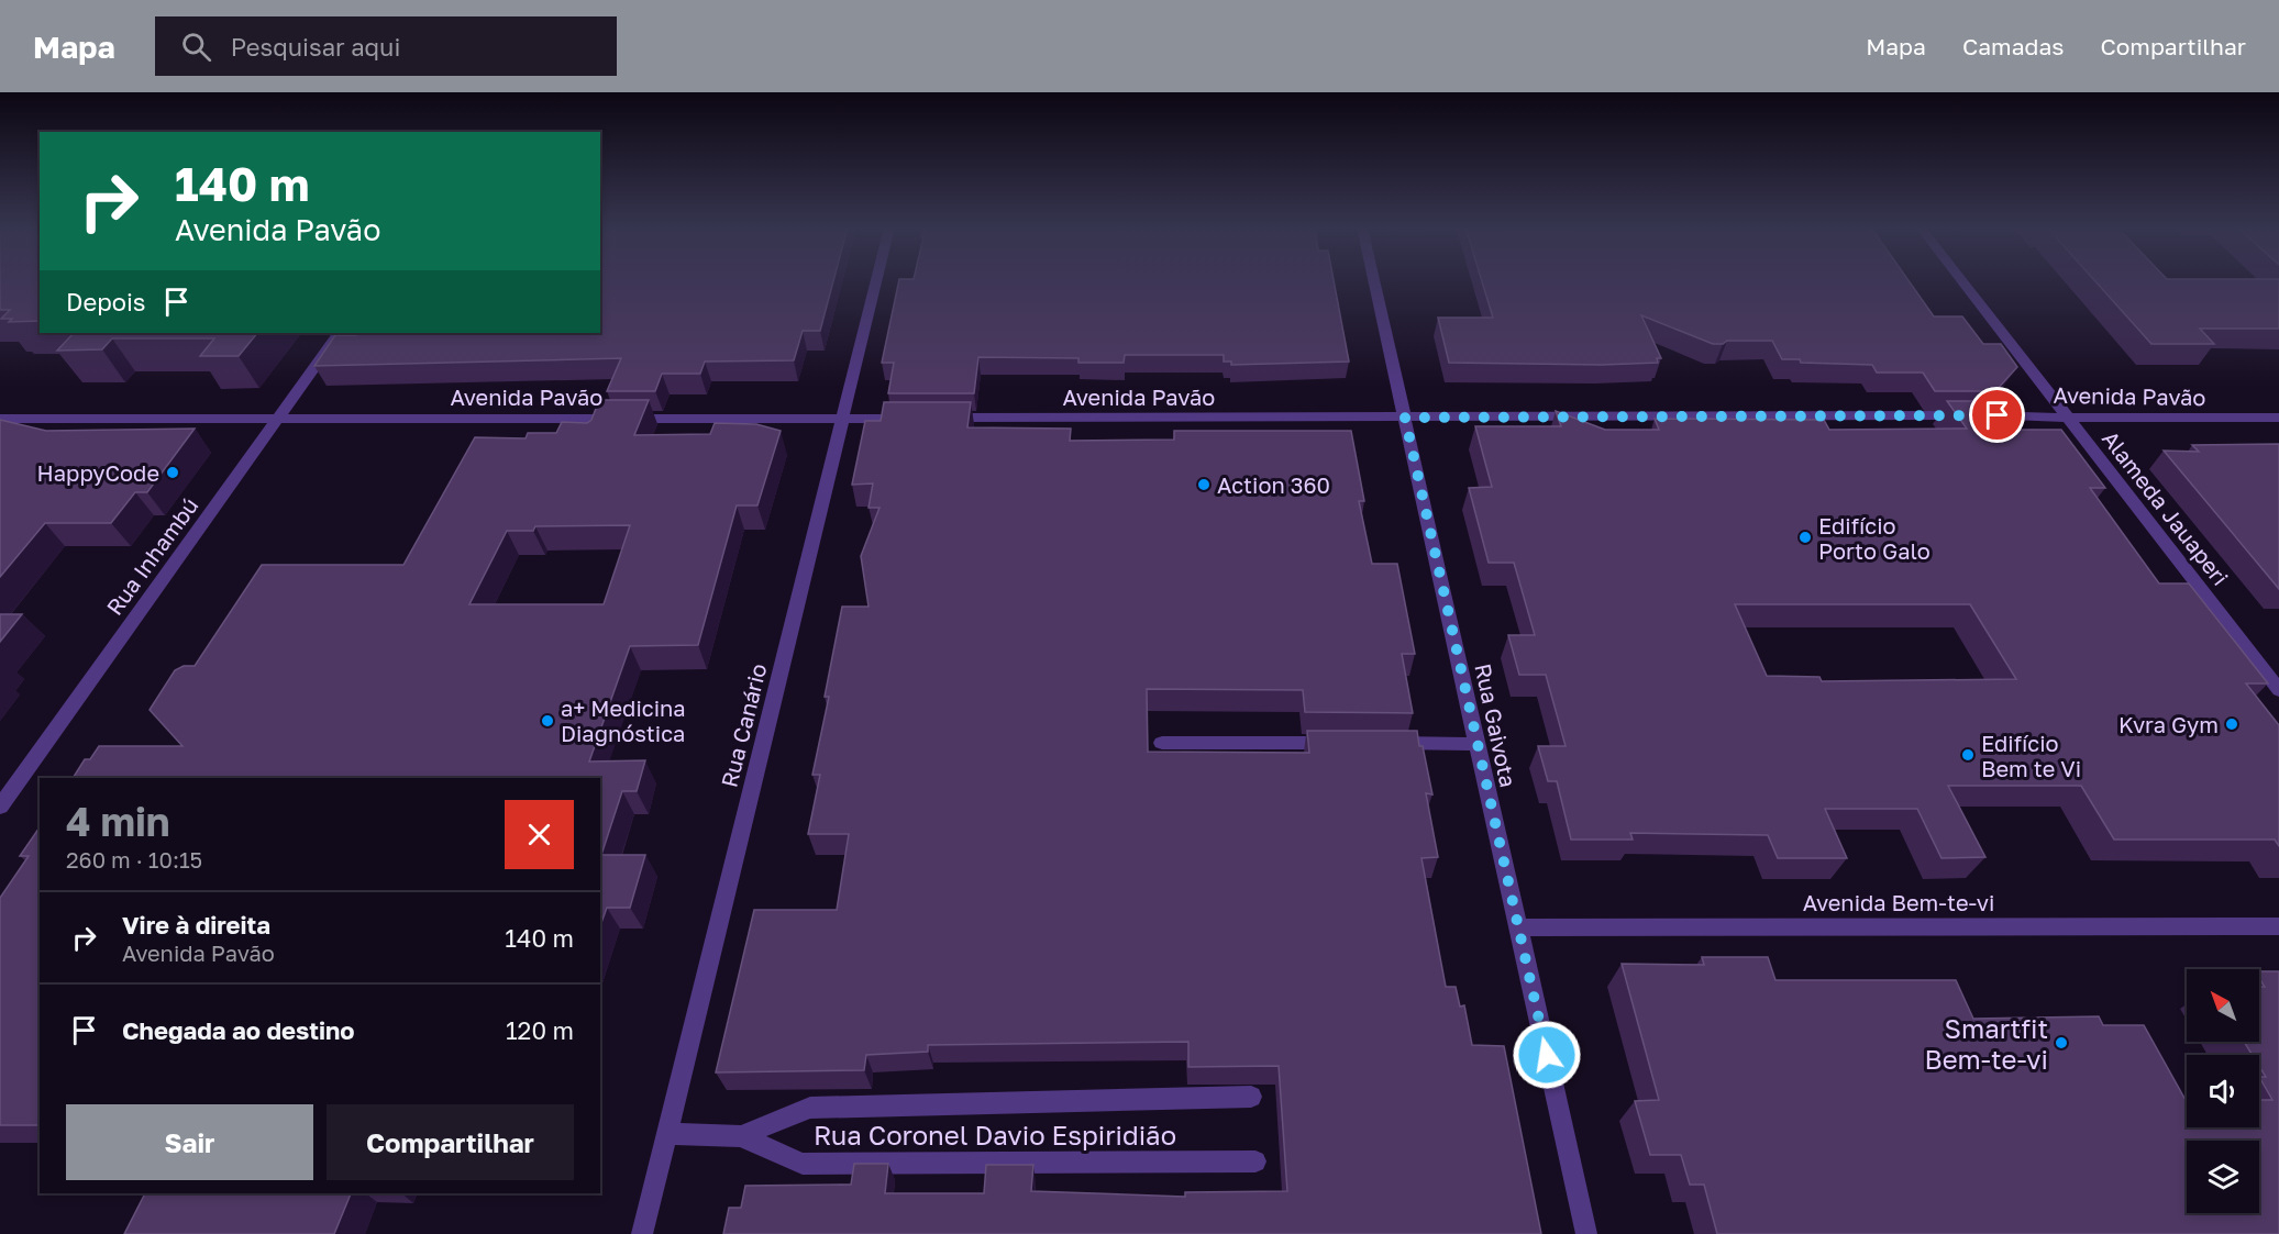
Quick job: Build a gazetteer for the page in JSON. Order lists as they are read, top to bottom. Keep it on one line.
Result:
{"streets":{"street":["Avenida Pavão","Alameda Jauaperi","Rua Inhambú","Rua Canário","Rua Gaivota","Avenida Bem-te-vi","Rua Coronel Davio Espiridião"]},"crossings":[["Avenida Pavão","Alameda Jauaperi"],["Avenida Pavão","Rua Inhambú"],["Avenida Pavão","Rua Canário"],["Avenida Pavão","Rua Gaivota"],["Rua Canário","Rua Coronel Davio Espiridião"],["Rua Gaivota","Avenida Bem-te-vi"]],"places":["HappyCode","Action 360","Edifício Porto Galo","a+ Medicina Diagnóstica","Kvra Gym","Edifício Bem te Vi","Smartfit Bem-te-vi"],"north":"top left","page":{"header":"Mapa","search":"Pesquisar aqui","nav":["Mapa","Camadas","Compartilhar"],"turn":["140 m","Avenida Pavão"],"then":"Depois","heading":["4 min","260 m · 10:15"],"list":[{"name":"Vire à direita","note":"Avenida Pavão","value":"140 m"},{"name":"Chegada ao destino","value":"120 m"}],"buttons":["Sair","Compartilhar"]}}
